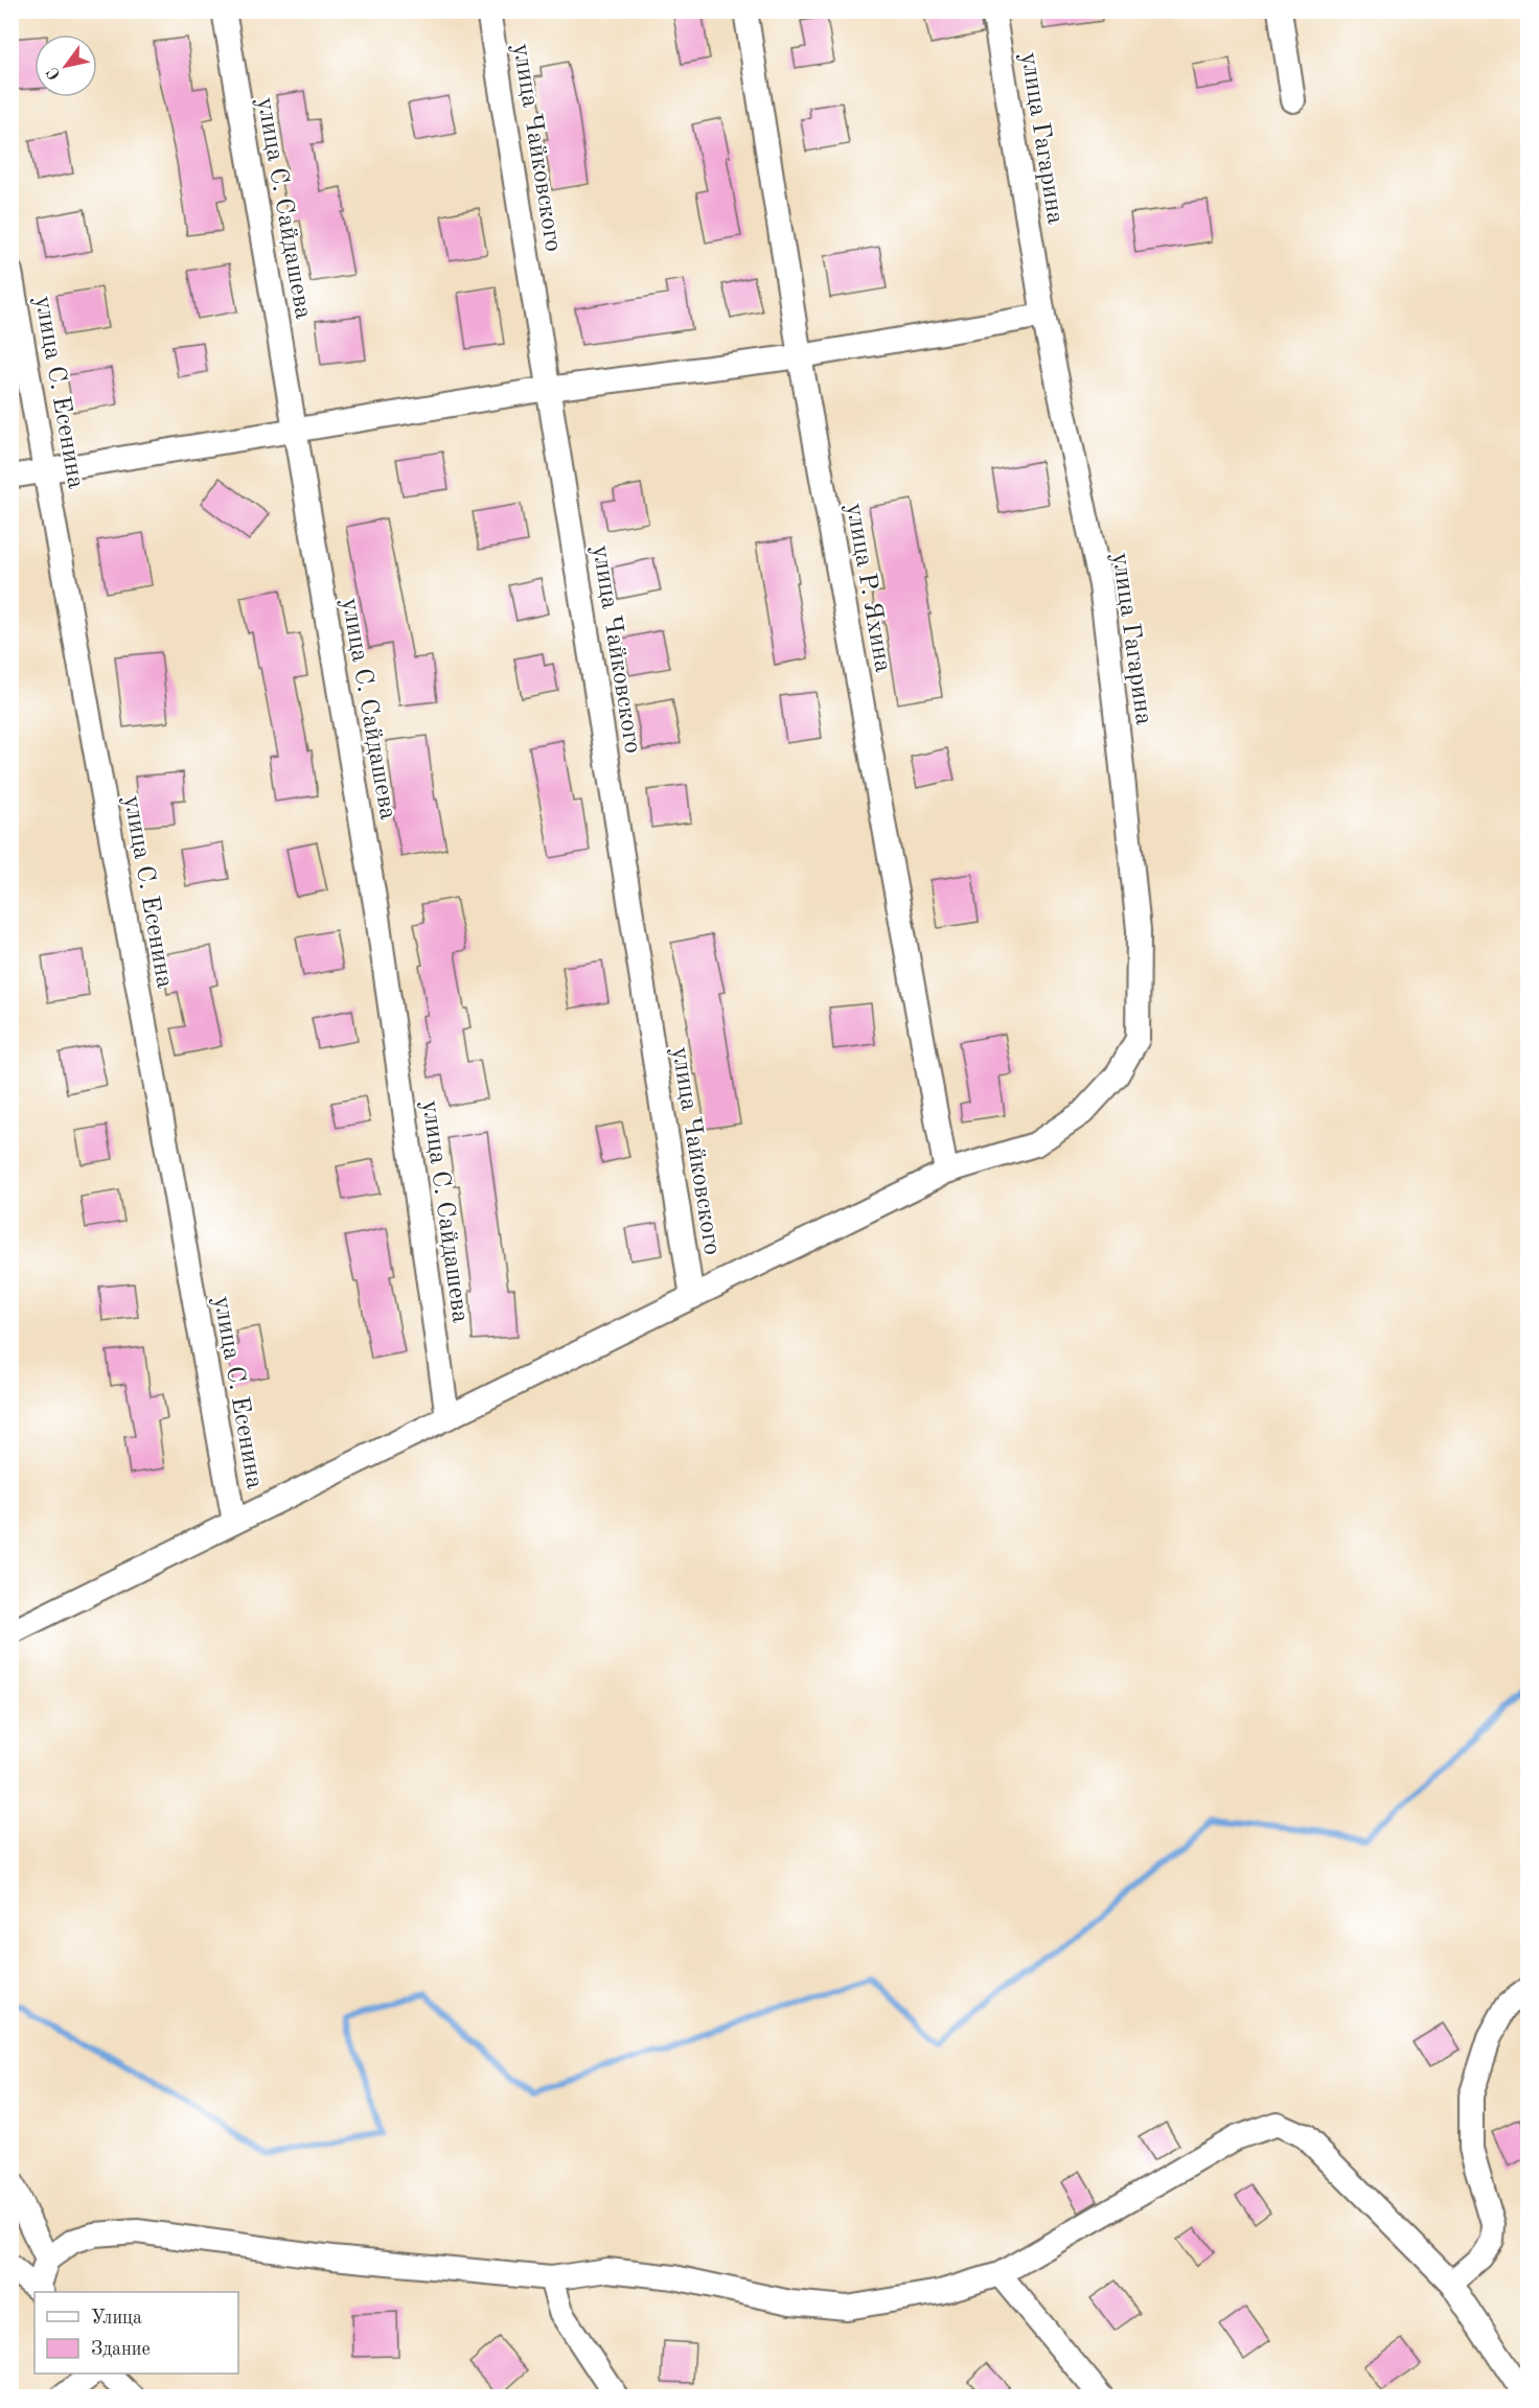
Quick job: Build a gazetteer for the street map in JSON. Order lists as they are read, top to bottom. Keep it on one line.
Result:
{"streets":{"street":["улица Гагарина","улица Чайковского","улица С. Сайдашева","улица С. Есенина","улица Р. Яхина"]},"crossings":[["улица Гагарина","улица Чайковского"],["улица Гагарина","улица С. Сайдашева"],["улица Гагарина","улица С. Есенина"],["улица Гагарина","улица Р. Яхина"]],"legend":["Улица","Здание"],"north":"bottom left"}
